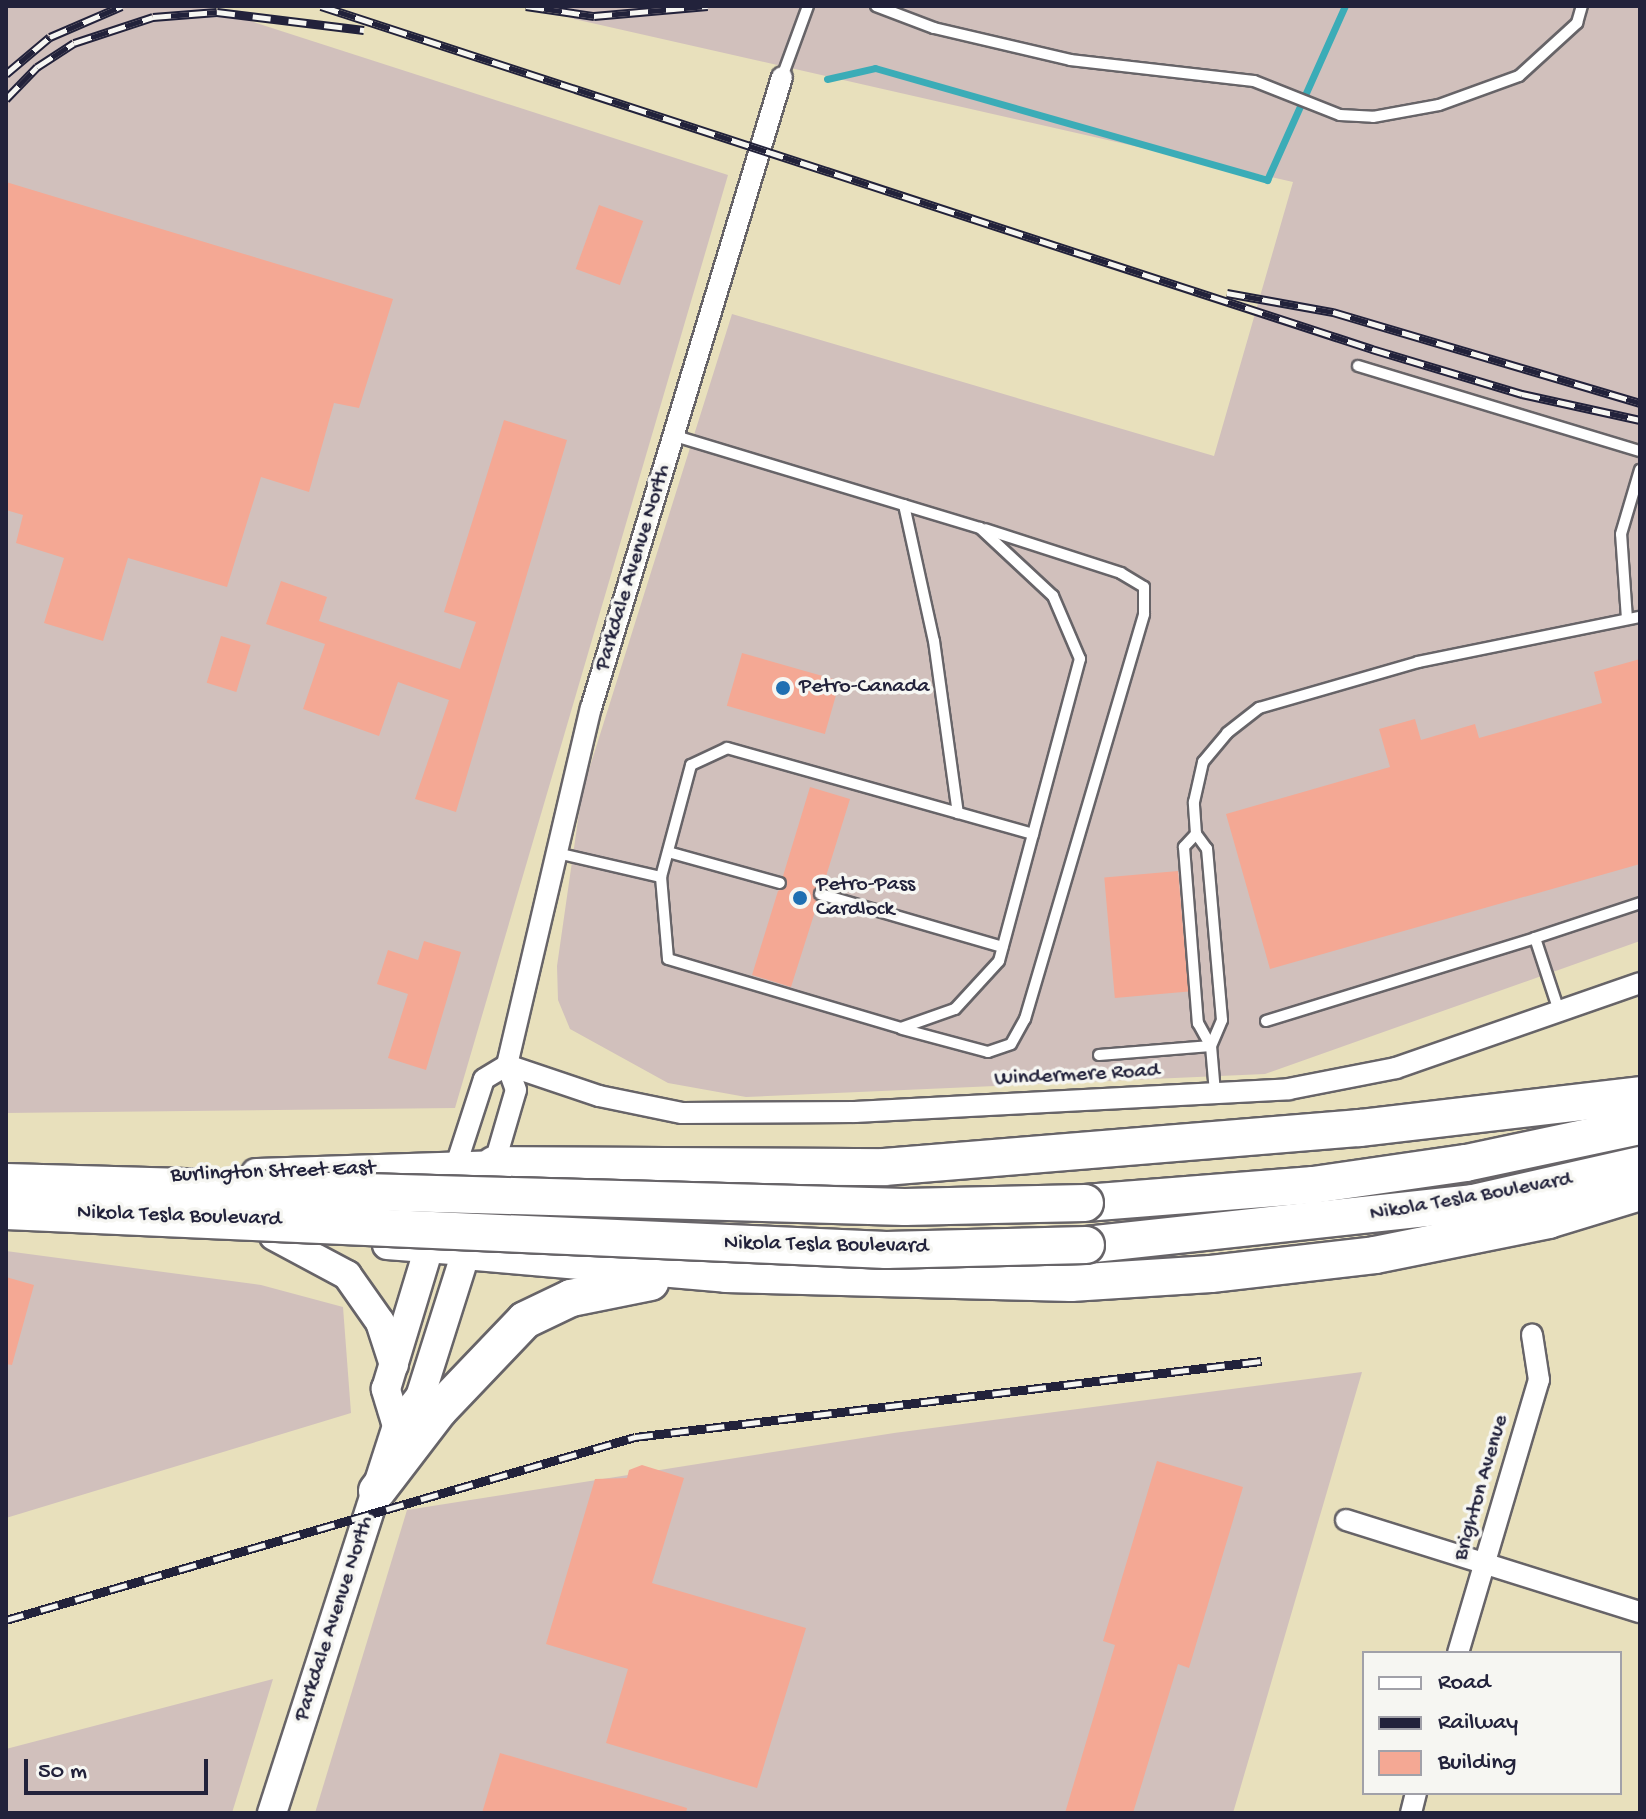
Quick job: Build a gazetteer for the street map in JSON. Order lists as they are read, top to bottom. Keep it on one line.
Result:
{"streets":{"highway":["Nikola Tesla Boulevard"],"main road":["Parkdale Avenue North","Burlington Street East"],"street":["Windermere Road","Brighton Avenue"]},"crossings":[["Parkdale Avenue North","Windermere Road"],["Parkdale Avenue North","Burlington Street East"]],"places":["Petro-Canada","Petro-Pass Cardlock"],"legend":["Road","Railway","Building"],"scale_bar":"50 m"}
